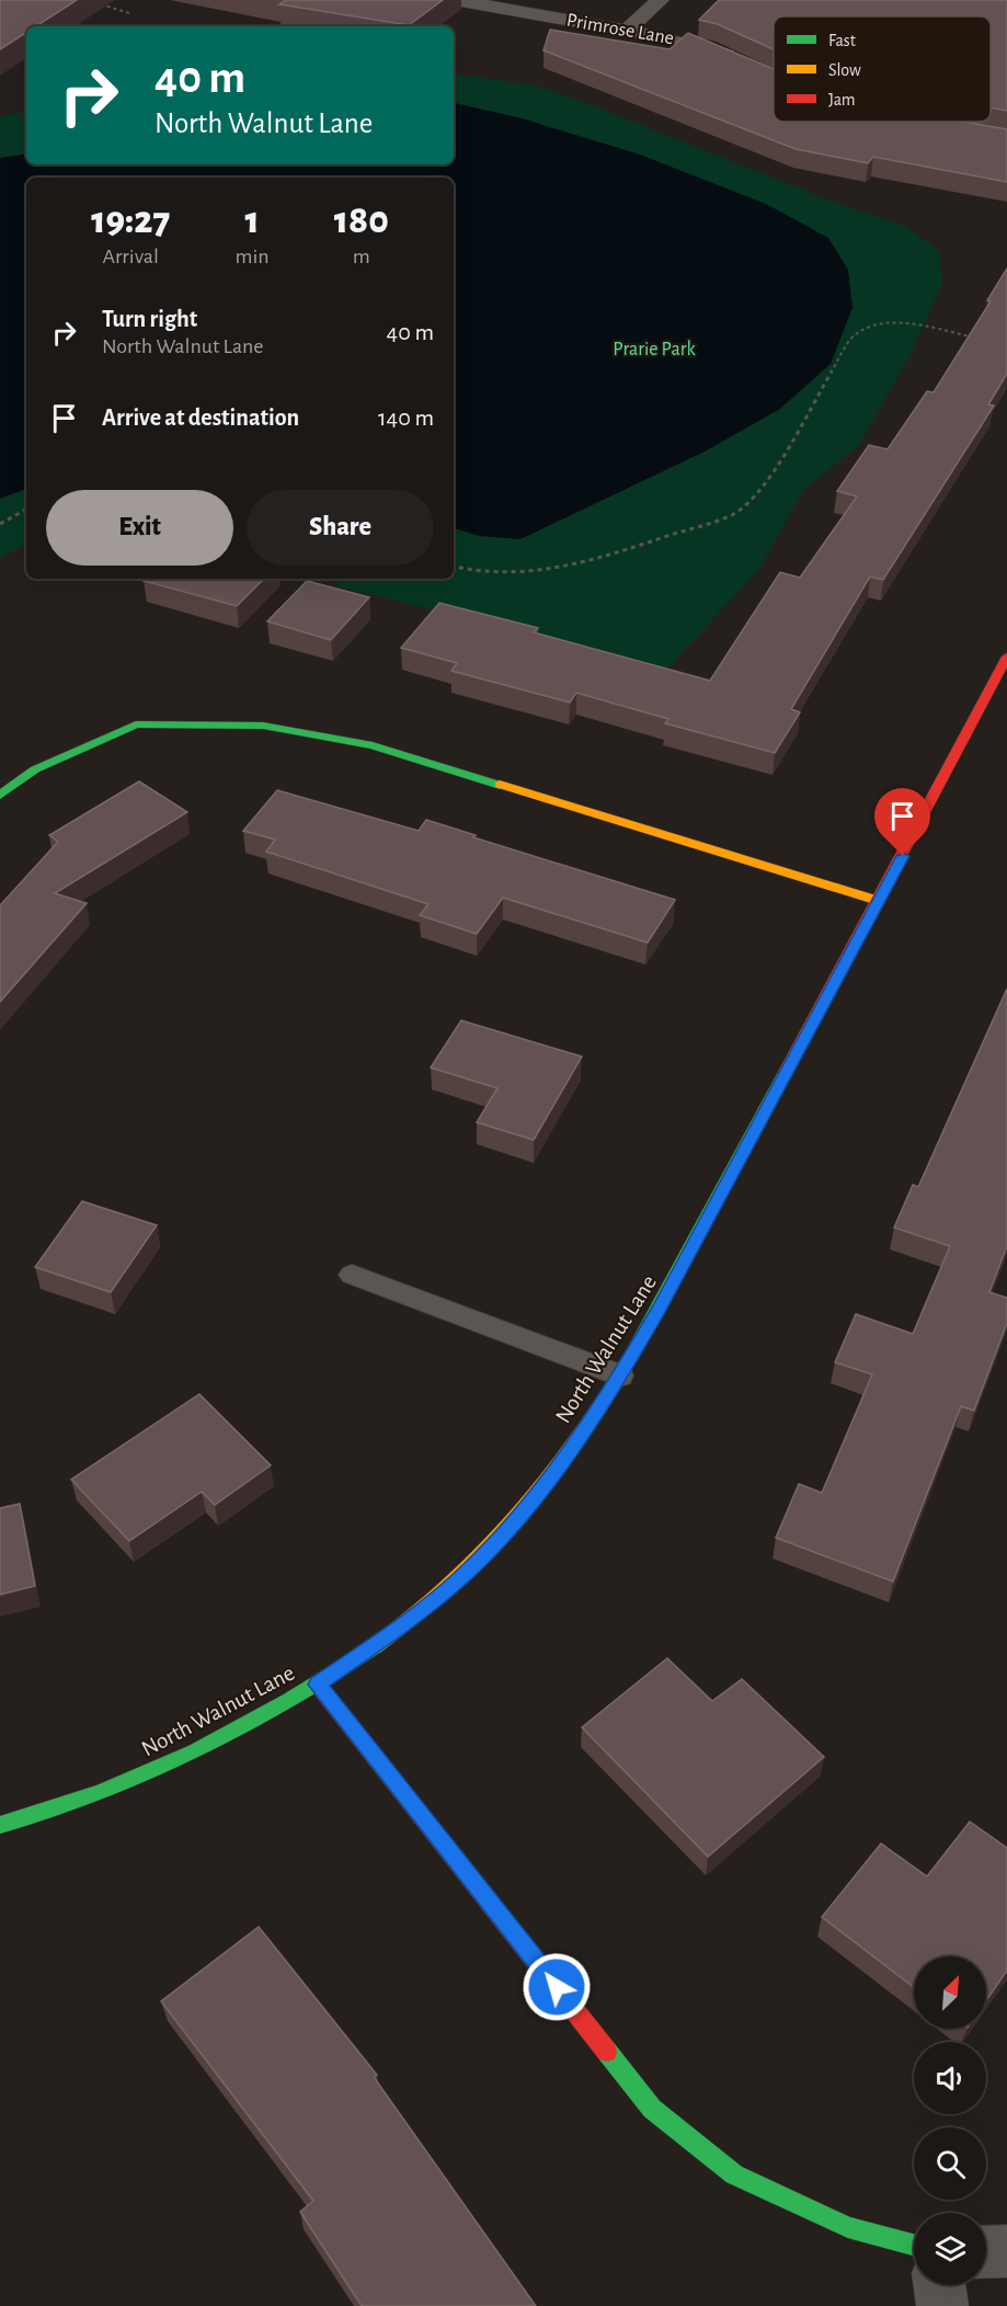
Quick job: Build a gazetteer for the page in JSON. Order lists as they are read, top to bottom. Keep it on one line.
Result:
{"streets":{"street":["Primrose Lane","North Walnut Lane"]},"parks":["Prarie Park"],"legend":["Fast","Slow","Jam"],"north":"top right","page":{"turn":["40 m","North Walnut Lane"],"eta":["19:27","Arrival","1","min","180","m"],"list":[{"name":"Turn right","note":"North Walnut Lane","value":"40 m"},{"name":"Arrive at destination","value":"140 m"}],"buttons":["Exit","Share"]}}
